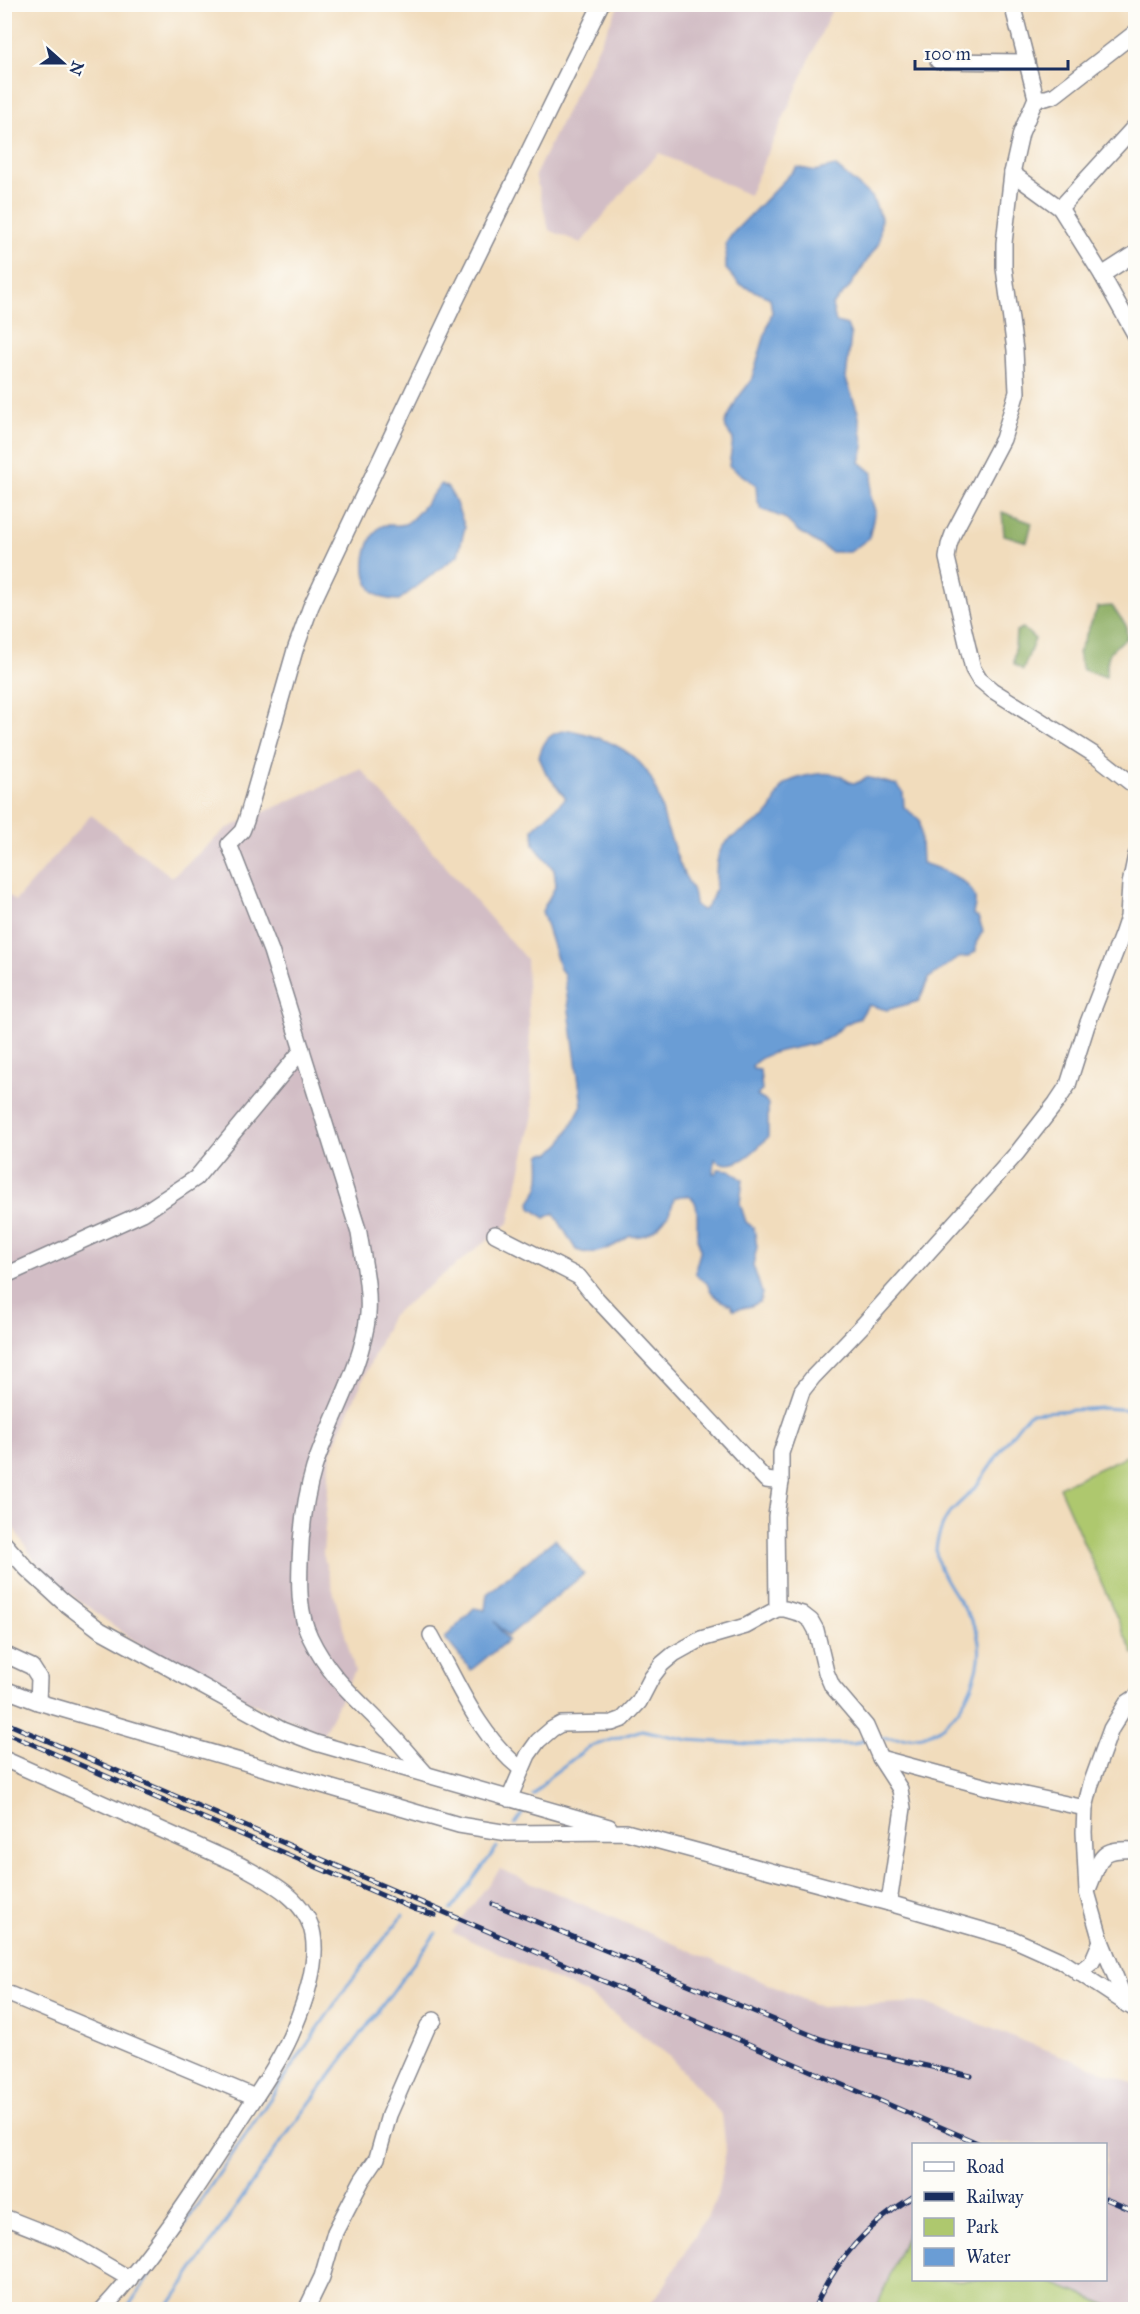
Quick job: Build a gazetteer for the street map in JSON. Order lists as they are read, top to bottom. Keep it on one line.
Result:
{"legend":["Road","Railway","Park","Water"],"scale_bar":"100 m","north":"right"}
